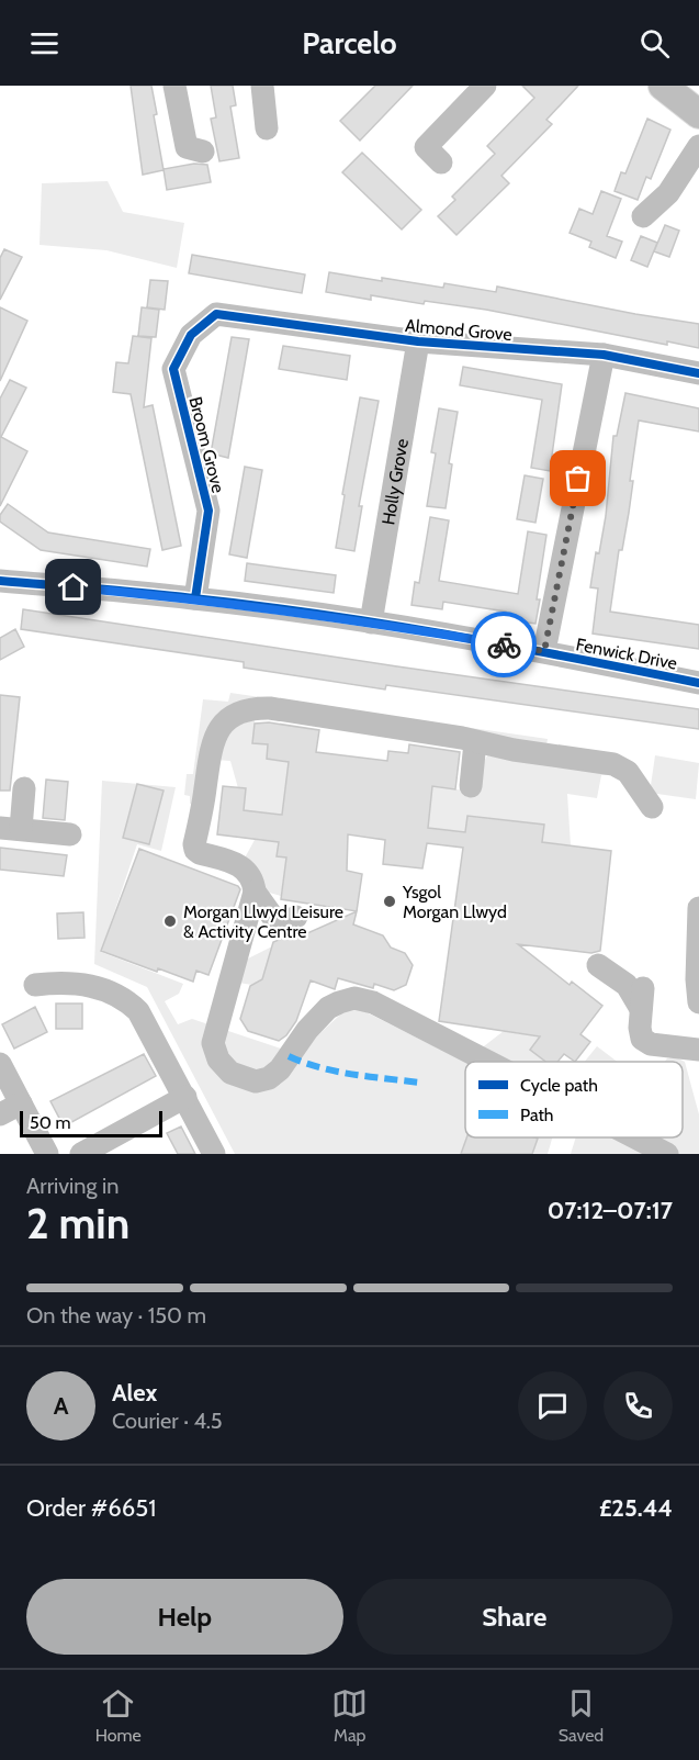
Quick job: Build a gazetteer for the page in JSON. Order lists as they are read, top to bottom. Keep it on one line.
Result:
{"streets":{"street":["Almond Grove","Broom Grove","Holly Grove","Fenwick Drive"]},"crossings":[["Almond Grove","Broom Grove"],["Almond Grove","Holly Grove"],["Broom Grove","Fenwick Drive"],["Holly Grove","Fenwick Drive"]],"places":["Ysgol Morgan Llwyd","Morgan Llwyd Leisure & Activity Centre"],"legend":["Cycle path","Path"],"scale_bar":"50 m","page":{"header":"Parcelo","scale":"50 m","heading":["2 min","Arriving in","07:12–07:17"],"panel":["Alex","Courier · 4.5","Order #6651","£25.44"],"bar":"On the way · 150 m","round":"A","buttons":["Help","Share"],"tabs":["Home","Map","Saved"]}}
